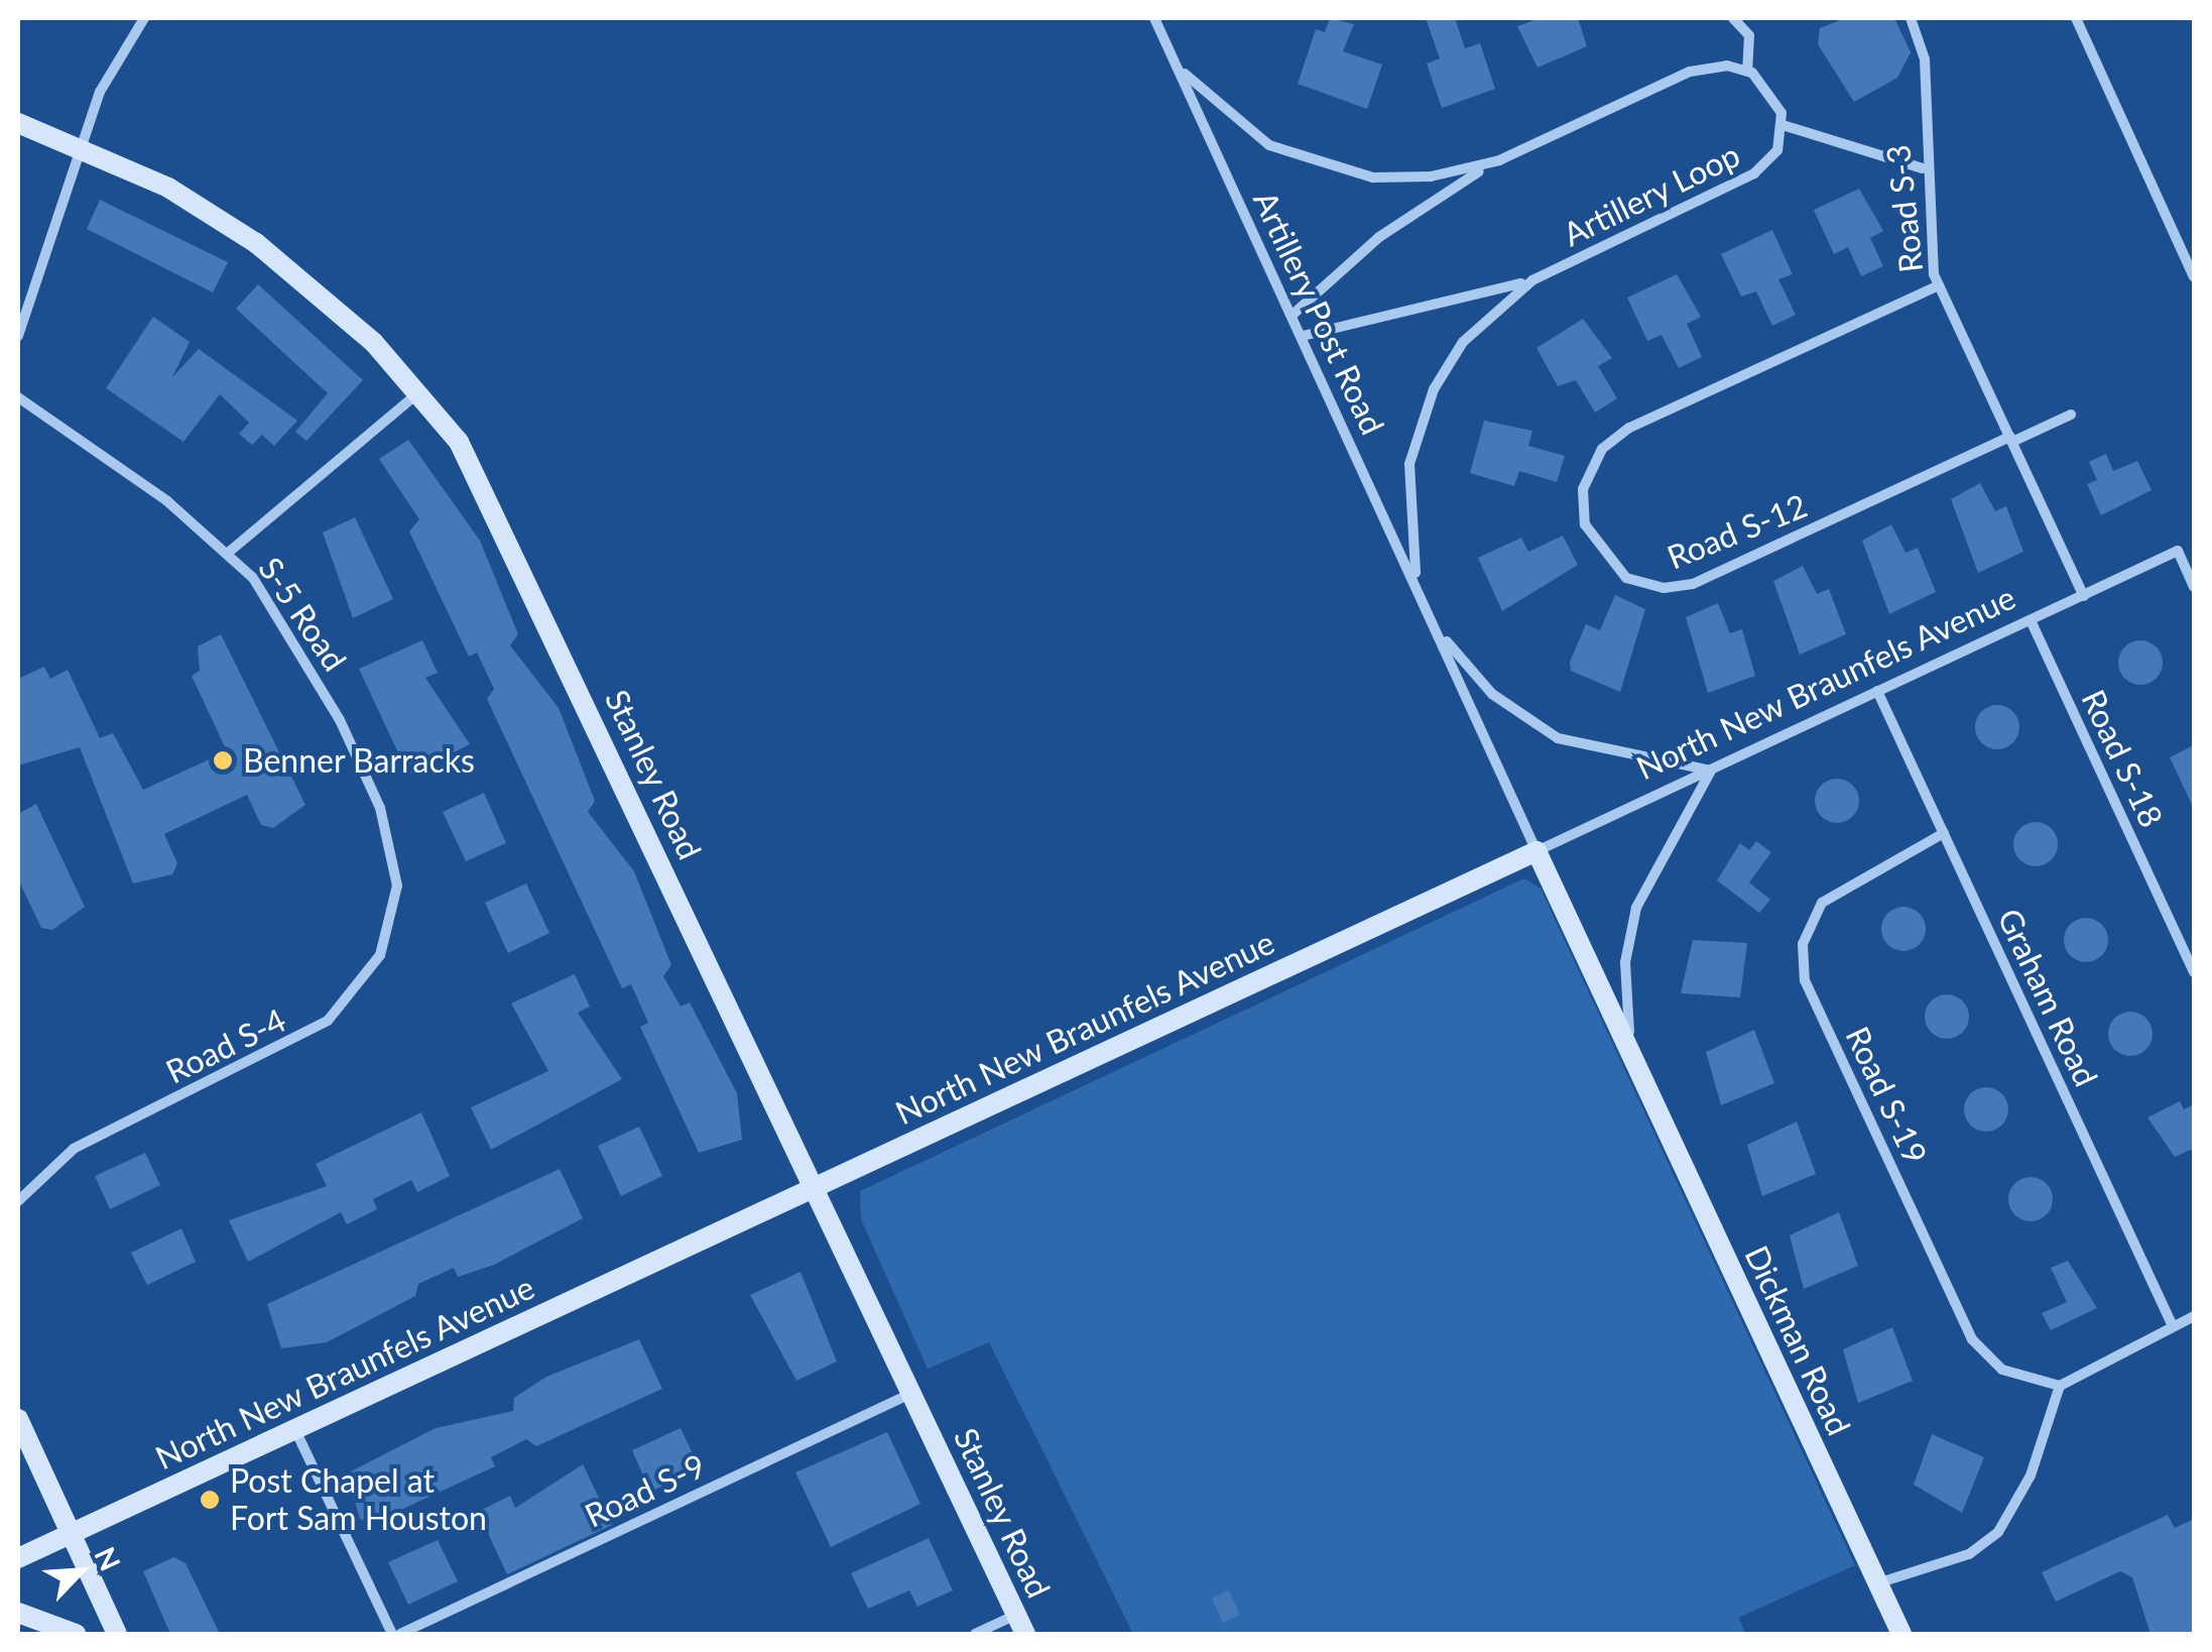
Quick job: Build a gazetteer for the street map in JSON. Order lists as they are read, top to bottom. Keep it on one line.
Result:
{"streets":{"street":["Artillery Loop","Road S-3","Artillery Post Road","Road S-12","S-5 Road","North New Braunfels Avenue","Road S-18","Stanley Road","Graham Road","Road S-4","Road S-19","Dickman Road","Road S-9"]},"crossings":[["Artillery Loop","Artillery Post Road"],["Road S-3","Road S-12"],["Road S-3","North New Braunfels Avenue"],["Artillery Post Road","North New Braunfels Avenue"],["Artillery Post Road","Dickman Road"],["S-5 Road","Stanley Road"],["S-5 Road","Road S-4"],["North New Braunfels Avenue","Road S-18"],["North New Braunfels Avenue","Stanley Road"],["North New Braunfels Avenue","Graham Road"],["North New Braunfels Avenue","Dickman Road"],["Stanley Road","Road S-9"],["Graham Road","Road S-19"]],"places":["Benner Barracks","Post Chapel at Fort Sam Houston"],"north":"top right"}
